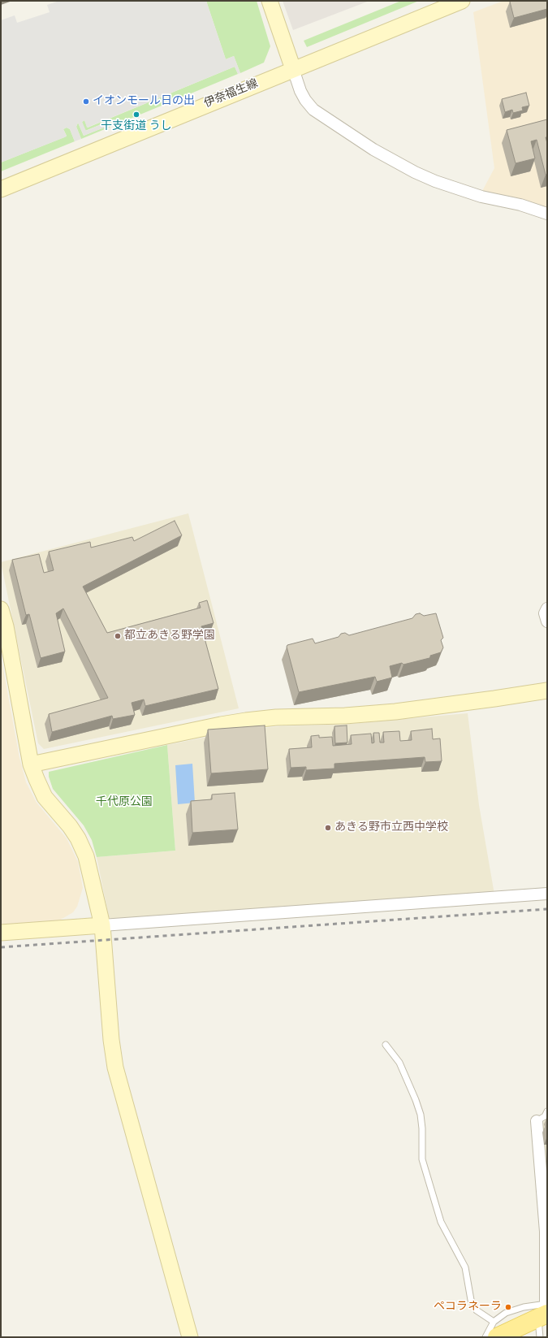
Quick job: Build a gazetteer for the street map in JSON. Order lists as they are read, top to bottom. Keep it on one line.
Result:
{"streets":{"street":["伊奈福生線"]},"parks":["千代原公園"],"places":["イオンモール日の出","干支街道 うし","都立あきる野学園","あきる野市立西中学校","ペコラネーラ"]}
